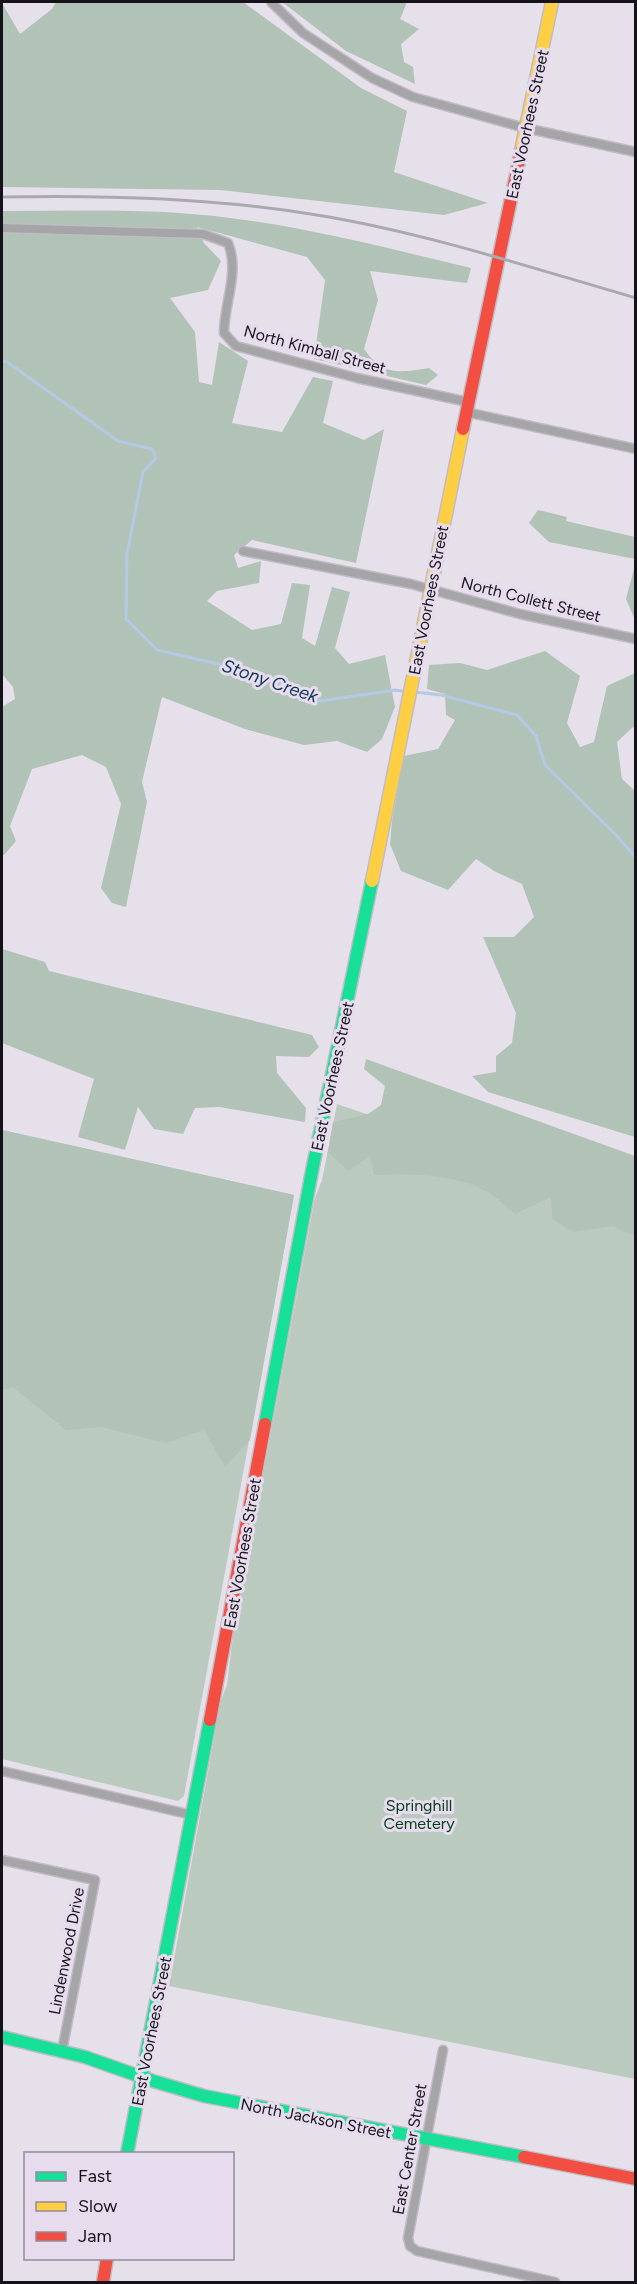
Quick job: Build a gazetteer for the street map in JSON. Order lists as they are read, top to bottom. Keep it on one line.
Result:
{"streets":{"main road":["East Voorhees Street","North Jackson Street"],"street":["North Kimball Street","North Collett Street","Lindenwood Drive","East Center Street"]},"crossings":[["East Voorhees Street","North Kimball Street"],["East Voorhees Street","North Collett Street"],["East Voorhees Street","North Jackson Street"],["Lindenwood Drive","North Jackson Street"],["North Jackson Street","East Center Street"]],"water":["Stony Creek"],"parks":["Springhill Cemetery"],"legend":["Fast","Slow","Jam"]}
